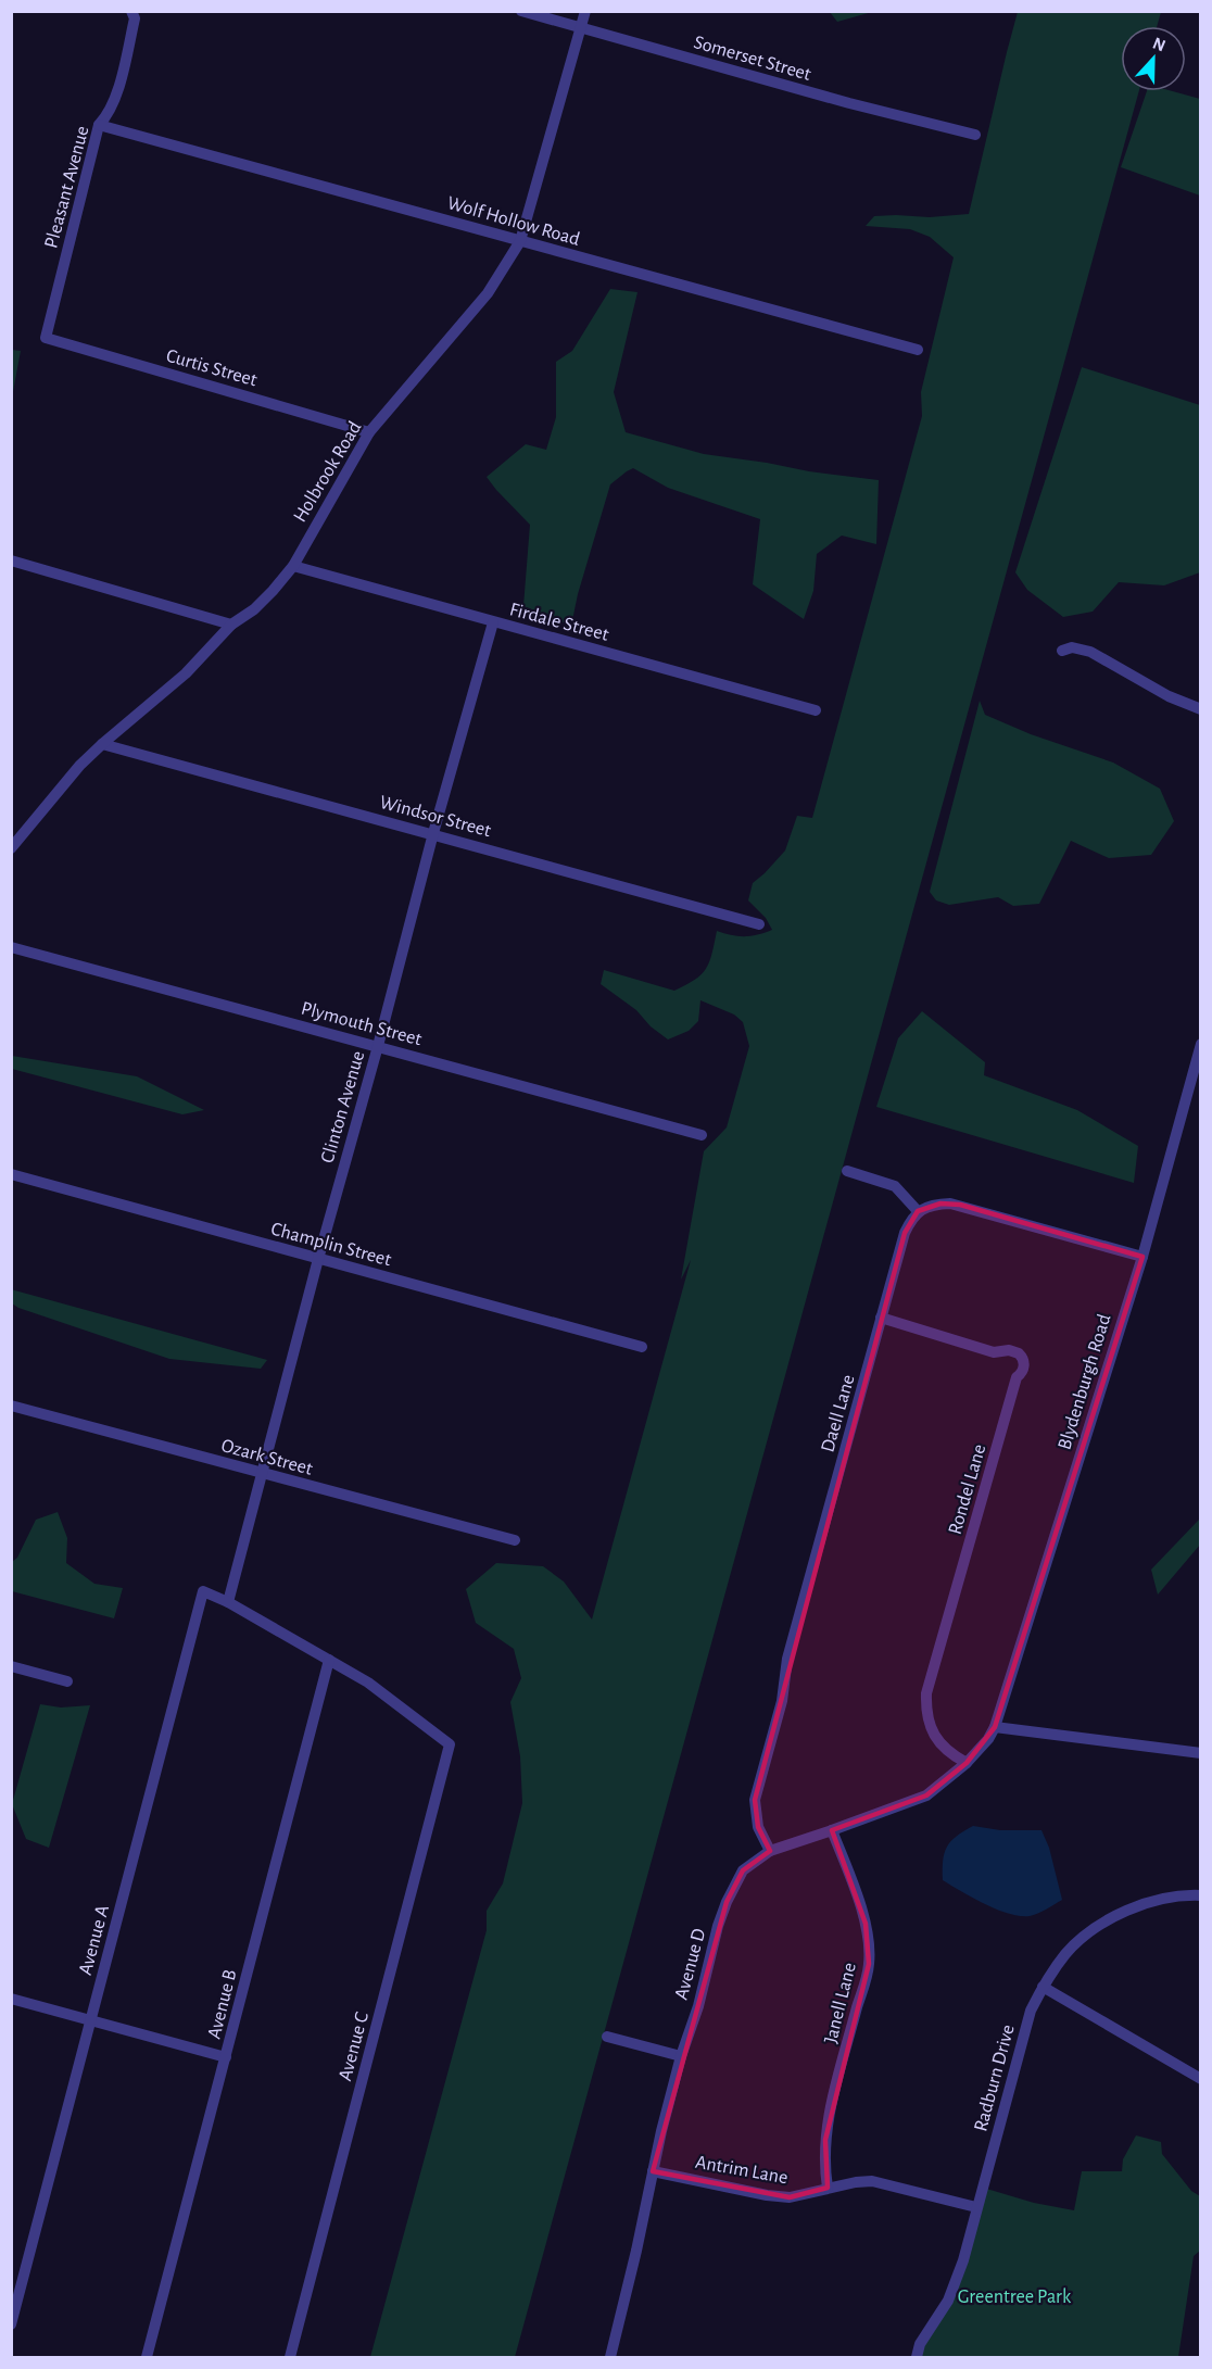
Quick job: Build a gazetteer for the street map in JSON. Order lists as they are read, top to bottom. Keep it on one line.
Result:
{"streets":{"street":["Somerset Street","Pleasant Avenue","Wolf Hollow Road","Curtis Street","Holbrook Road","Firdale Street","Windsor Street","Plymouth Street","Clinton Avenue","Champlin Street","Blydenburgh Road","Daell Lane","Ozark Street","Rondel Lane","Avenue A","Avenue D","Janell Lane","Avenue B","Avenue C","Radburn Drive","Antrim Lane"]},"crossings":[["Somerset Street","Holbrook Road"],["Pleasant Avenue","Wolf Hollow Road"],["Pleasant Avenue","Curtis Street"],["Wolf Hollow Road","Holbrook Road"],["Curtis Street","Holbrook Road"],["Holbrook Road","Firdale Street"],["Holbrook Road","Windsor Street"],["Firdale Street","Clinton Avenue"],["Windsor Street","Clinton Avenue"],["Plymouth Street","Clinton Avenue"],["Clinton Avenue","Champlin Street"],["Clinton Avenue","Ozark Street"],["Clinton Avenue","Avenue A"],["Blydenburgh Road","Avenue D"],["Daell Lane","Rondel Lane"],["Daell Lane","Avenue D"],["Rondel Lane","Avenue D"],["Avenue D","Janell Lane"],["Avenue D","Antrim Lane"],["Janell Lane","Antrim Lane"],["Avenue B","Avenue C"],["Radburn Drive","Antrim Lane"]],"parks":["Greentree Park"],"north":"top"}
